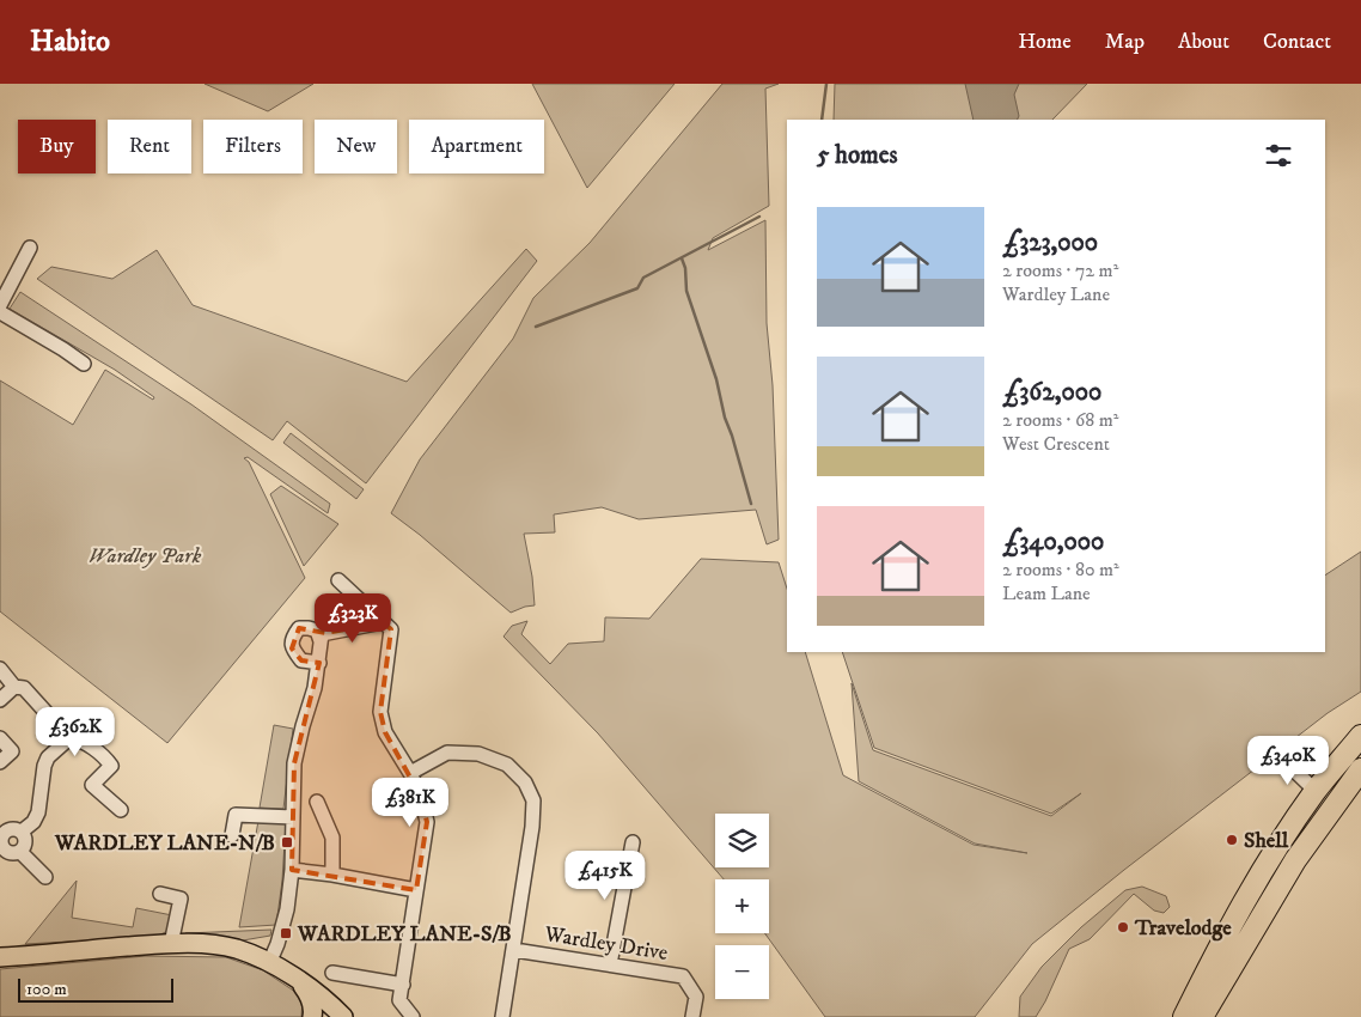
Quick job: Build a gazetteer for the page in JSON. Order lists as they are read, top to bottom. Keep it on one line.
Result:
{"streets":{"street":["Wardley Drive"]},"parks":["Wardley Park"],"places":{"other":["Shell","Travelodge"],"transit":["WARDLEY LANE-N/B","WARDLEY LANE-S/B"]},"scale_bar":"100 m","page":{"header":"Habito","nav":["Home","Map","About","Contact"],"chip":["Buy","Rent","Filters","New","Apartment"],"heading":"5 homes","list":[{"name":"£323,000","note":"2 rooms · 72 m² · Wardley Lane"},{"name":"£362,000","note":"2 rooms · 68 m² · West Crescent"},{"name":"£340,000","note":"2 rooms · 80 m² · Leam Lane"}],"price":["£323K","£362K","£340K","£381K","£415K"],"map_buttons":["+","−"],"scale":"100 m"}}
